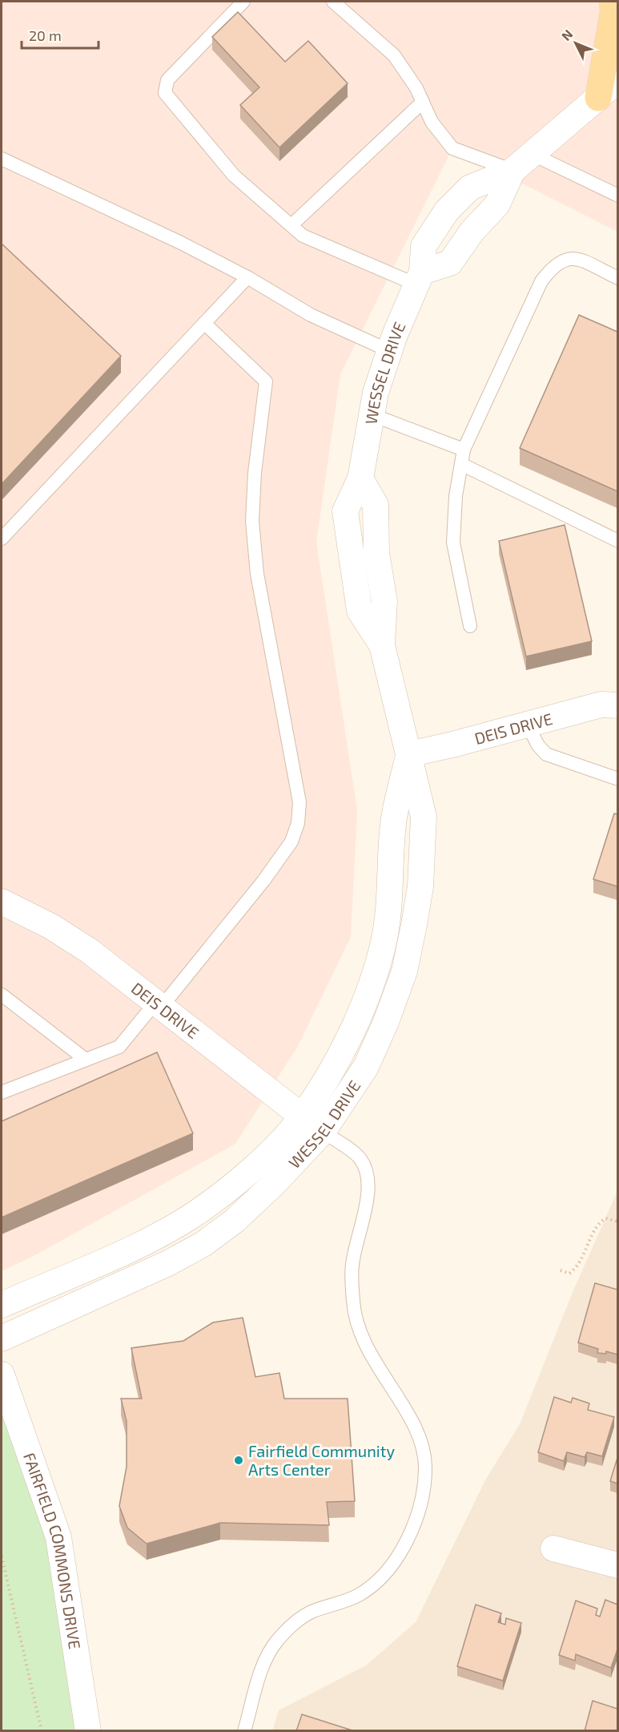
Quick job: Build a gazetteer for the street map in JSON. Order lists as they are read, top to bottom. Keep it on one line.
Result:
{"streets":{"street":["WESSEL DRIVE","DEIS DRIVE","FAIRFIELD COMMONS DRIVE"]},"crossings":[["WESSEL DRIVE","DEIS DRIVE"]],"places":["Fairfield Community Arts Center"],"scale_bar":"20 m","north":"top left"}
